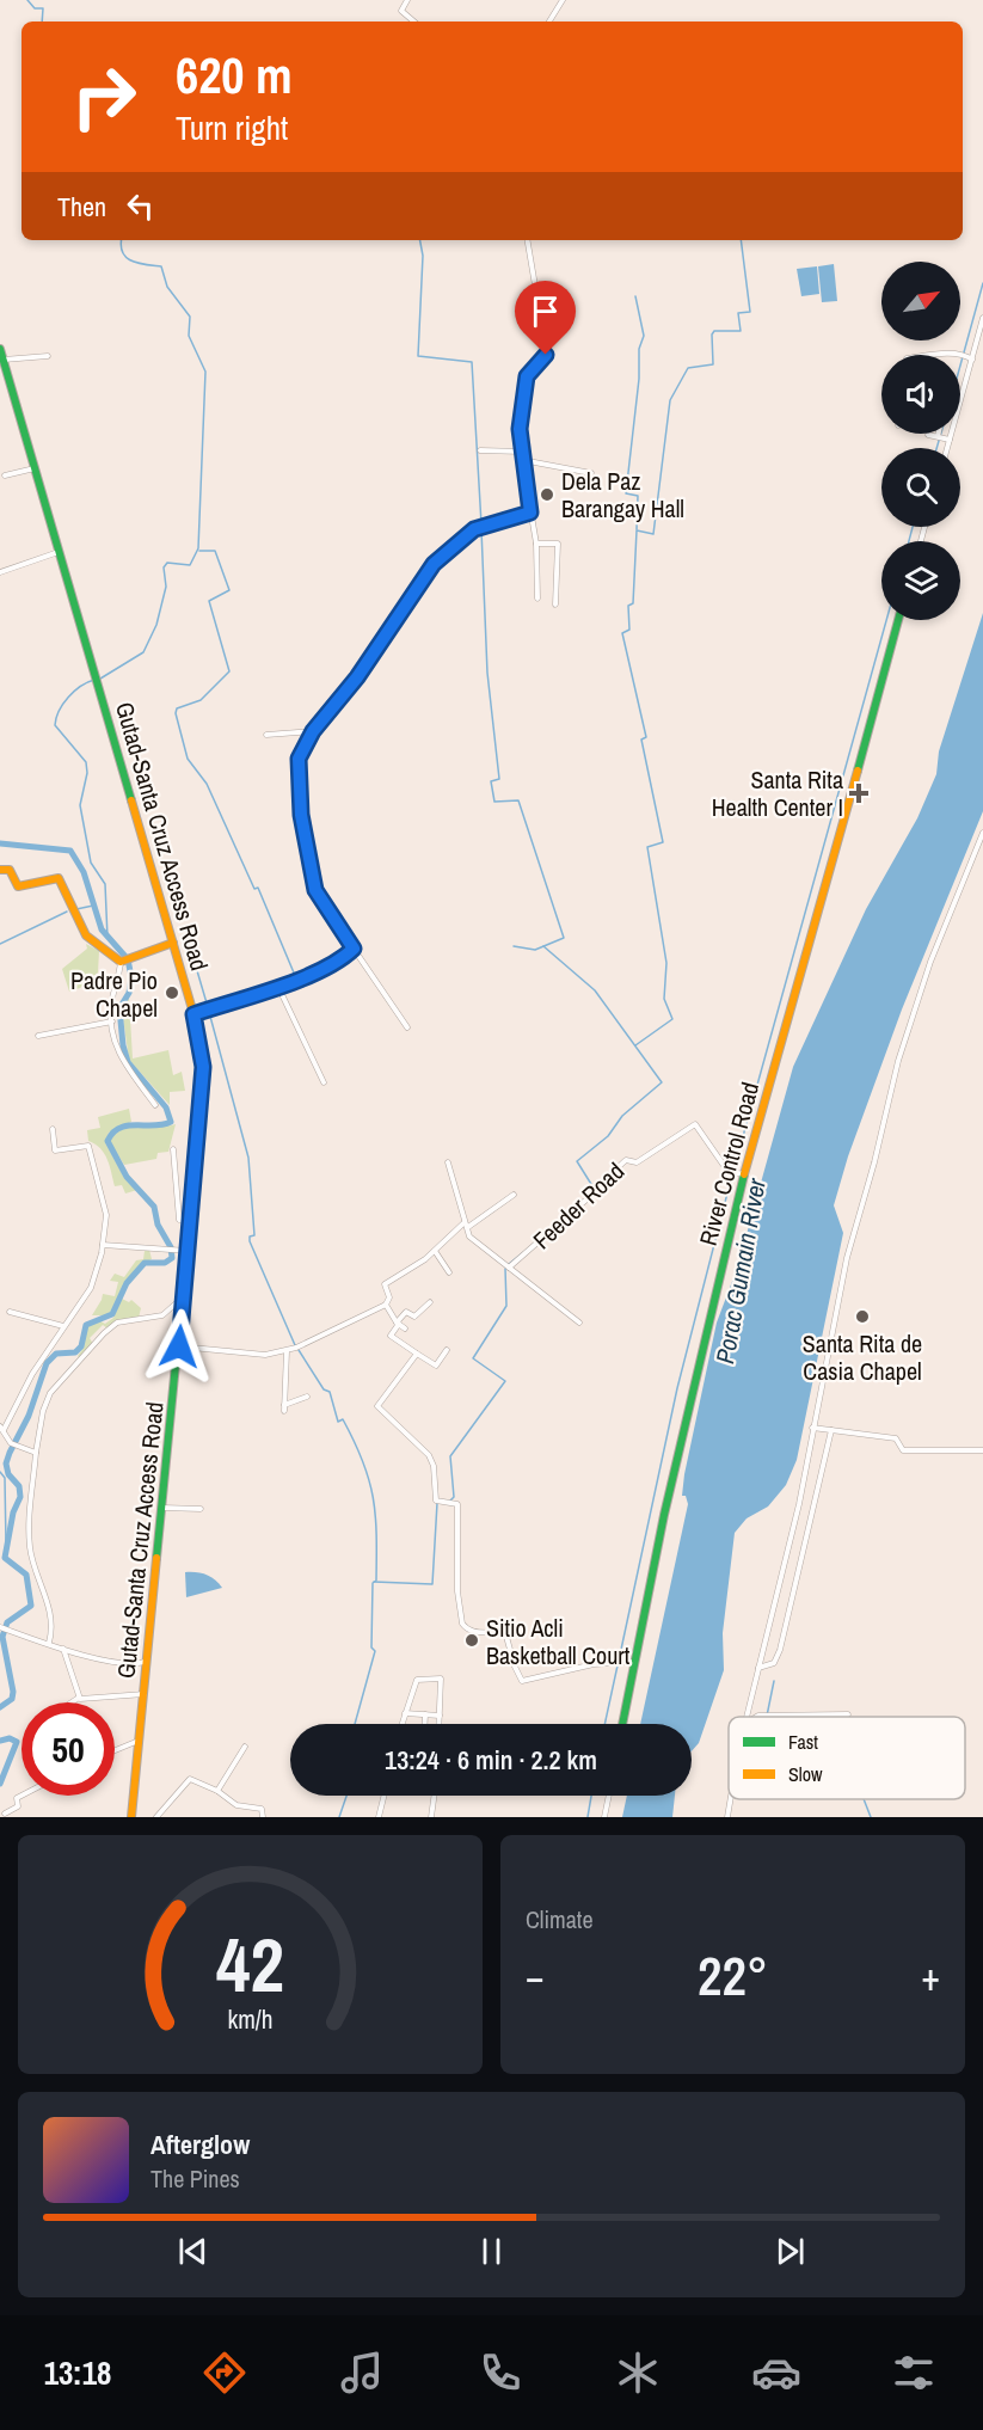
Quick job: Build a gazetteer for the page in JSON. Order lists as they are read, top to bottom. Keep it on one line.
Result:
{"streets":{"main road":["Gutad-Santa Cruz Access Road","River Control Road"],"street":["Feeder Road"]},"crossings":[["River Control Road","Feeder Road"]],"water":["Porac Gumain River"],"places":{"other":["Dela Paz Barangay Hall","Padre Pio Chapel","Santa Rita de Casia Chapel","Sitio Acli Basketball Court"],"health":["Santa Rita Health Center I"]},"legend":["Fast","Slow"],"north":"top right","page":{"turn":["620 m","Turn right"],"then":"Then","limit":"50","trip":"13:24 · 6 min · 2.2 km","tile":"Climate","heat":["−","22°","+"],"song":["Afterglow","The Pines"],"tabs":"13:18","gauge":["42","km/h"]}}
